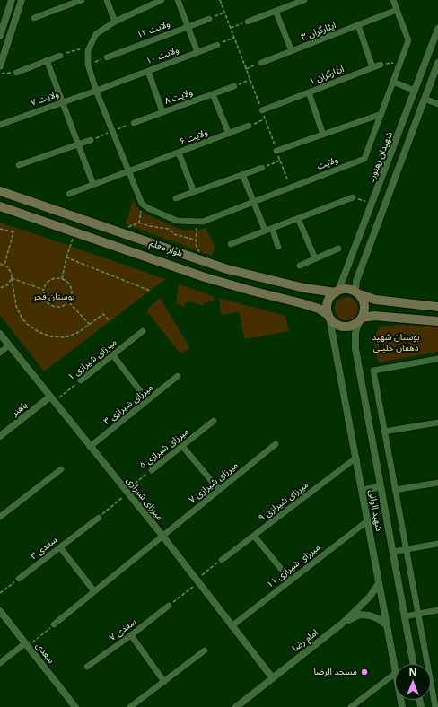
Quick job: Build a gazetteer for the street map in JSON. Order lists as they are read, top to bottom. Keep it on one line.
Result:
{"streets":{"main road":["بلوار معلم"],"street":["ولایت ۱۲","ایثارگران ۳","ولایت ۱۰","ایثارگران ۱","ولایت ۸","ولایت ۷","ولایت ۶","شهیدان رهنورد","ولایت","میرزای شیرازی ۱","میرزای شیرازی ۳","باهنر","میرزای شیرازی ۵","میرزای شیرازی ۷","میرزای شیرازی","میرزای شیرازی ۹","شهید الوانی","سعدی ۳","میرزای شیرازی ۱۱","سعدی ۷","امام رضا","سعدی"]},"crossings":[["ایثارگران ۳","ولایت"],["ولایت ۱۰","ولایت ۷"],["شهیدان رهنورد","بلوار معلم"],["شهیدان رهنورد","شهید الوانی"],["بلوار معلم","شهید الوانی"],["میرزای شیرازی ۱","باهنر"],["میرزای شیرازی ۱","میرزای شیرازی"],["میرزای شیرازی ۳","میرزای شیرازی"],["باهنر","میرزای شیرازی"],["میرزای شیرازی ۵","میرزای شیرازی"],["میرزای شیرازی ۵","سعدی ۳"],["میرزای شیرازی ۷","میرزای شیرازی"],["میرزای شیرازی","میرزای شیرازی ۱۱"],["میرزای شیرازی","امام رضا"],["میرزای شیرازی ۹","شهید الوانی"],["شهید الوانی","میرزای شیرازی ۱۱"],["شهید الوانی","امام رضا"]],"parks":["بوستان فجر","بوستان شهید دهقان خلیلی"],"places":["مسجد الرضا"],"north":"top"}
